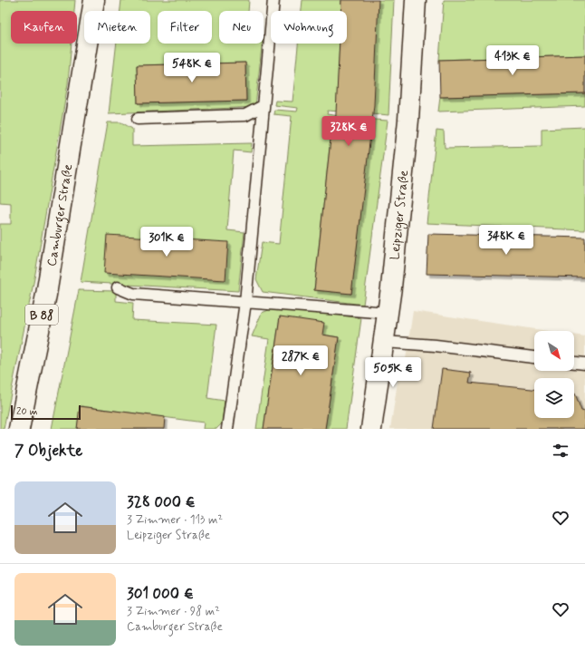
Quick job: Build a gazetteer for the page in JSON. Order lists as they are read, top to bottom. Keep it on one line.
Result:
{"streets":{"street":["Camburger Straße","Leipziger Straße","B 88"]},"scale_bar":"20 m","north":"bottom right","page":{"chip":["Kaufen","Mieten","Filter","Neu","Wohnung"],"price":["413K €","548K €","328K €","348K €","301K €","287K €","505K €"],"scale":"20 m","heading":"7 Objekte","list":[{"name":"328 000 €","note":"3 Zimmer · 113 m² · Leipziger Straße"},{"name":"301 000 €","note":"3 Zimmer · 98 m² · Camburger Straße"}]}}
